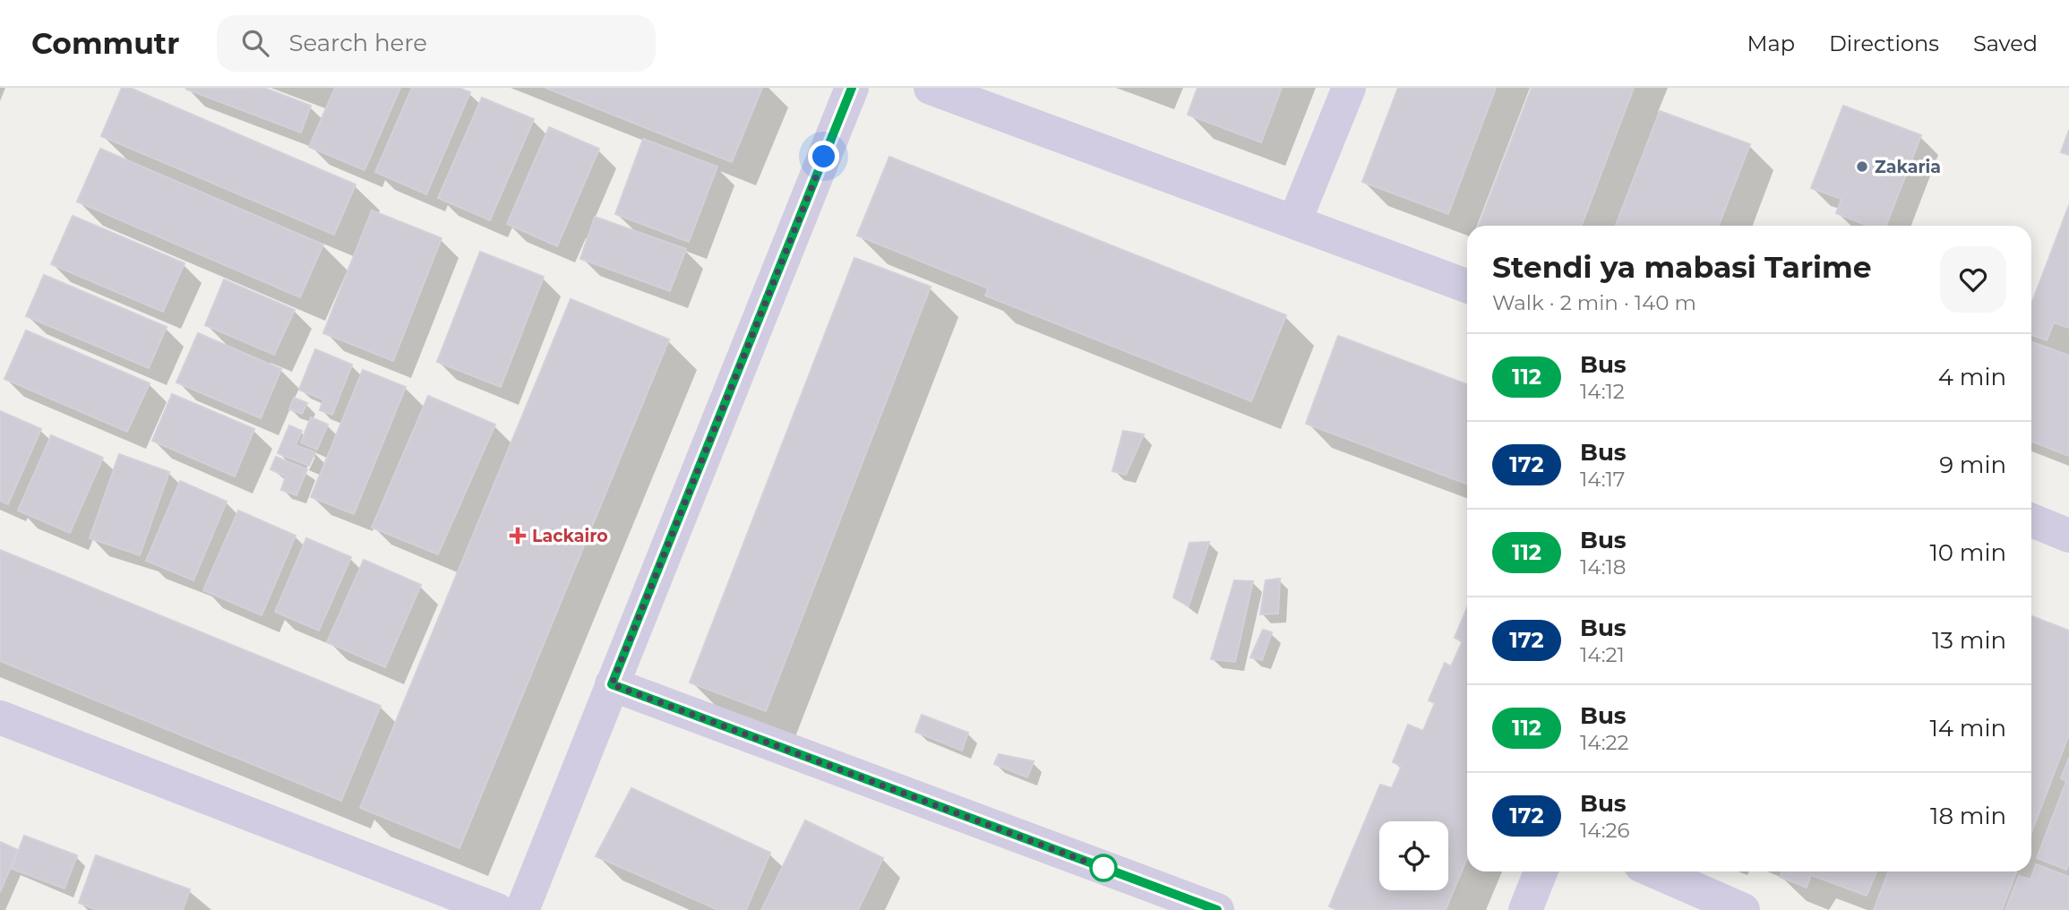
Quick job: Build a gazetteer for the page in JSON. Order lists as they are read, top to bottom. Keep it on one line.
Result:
{"places":{"other":["Zakaria"],"health":["Lackairo"]},"lines":["bus line 112"],"page":{"header":"Commutr","search":"Search here","nav":["Map","Directions","Saved"],"heading":["Stendi ya mabasi Tarime","Walk · 2 min · 140 m"],"list":[{"mark":"112","name":"Bus","note":"14:12","value":"4 min"},{"mark":"172","name":"Bus","note":"14:17","value":"9 min"},{"mark":"112","name":"Bus","note":"14:18","value":"10 min"},{"mark":"172","name":"Bus","note":"14:21","value":"13 min"},{"mark":"112","name":"Bus","note":"14:22","value":"14 min"},{"mark":"172","name":"Bus","note":"14:26","value":"18 min"}]}}
